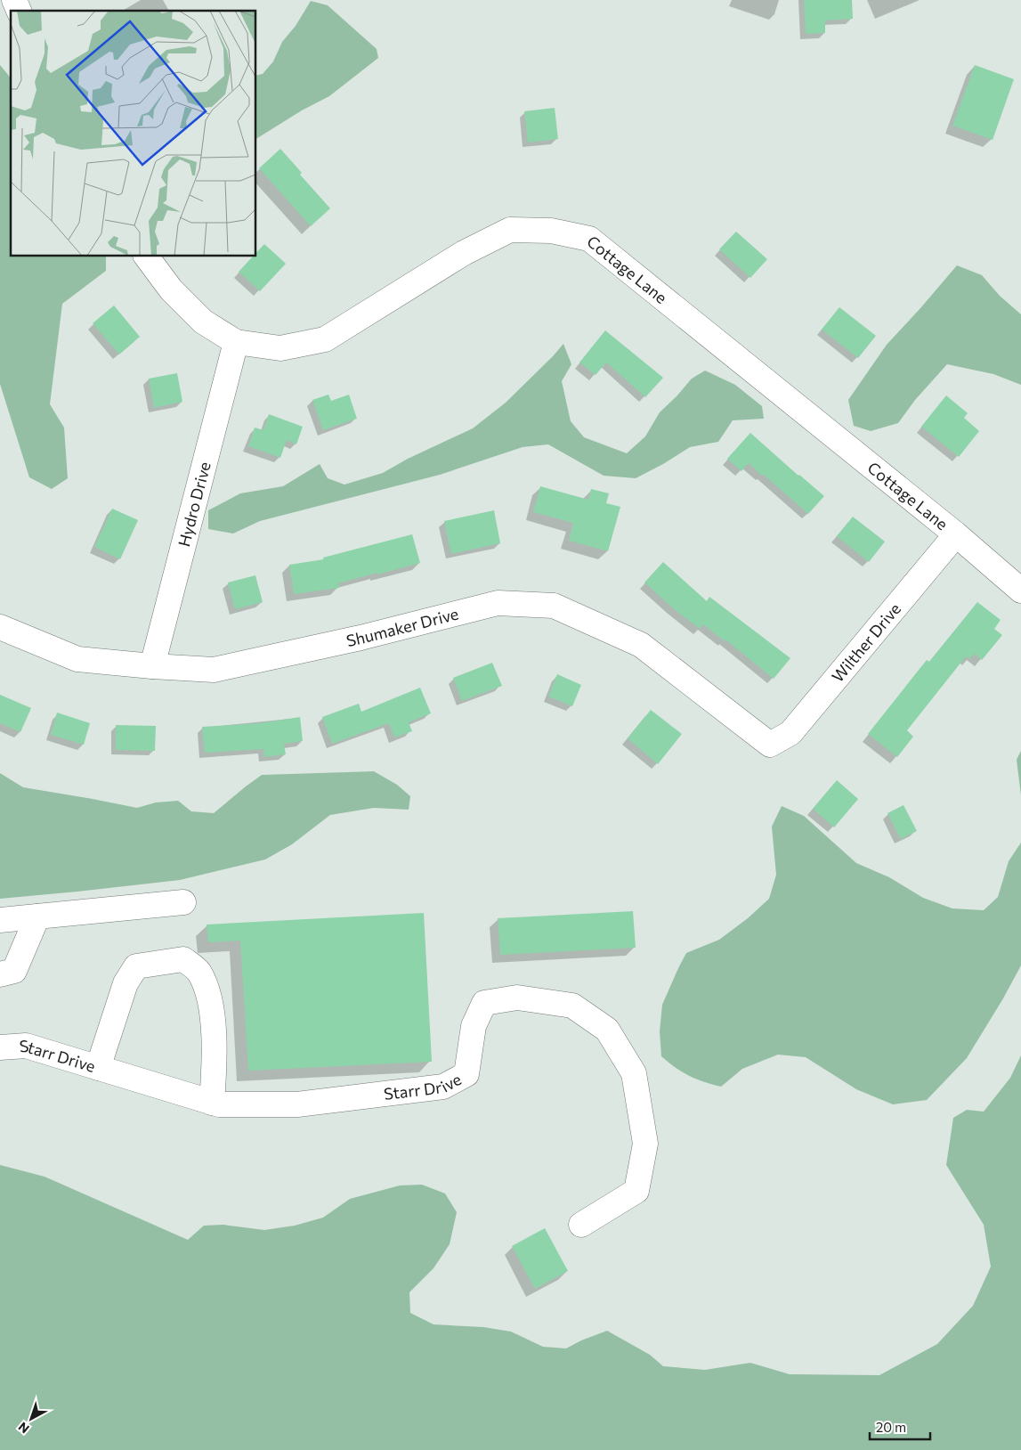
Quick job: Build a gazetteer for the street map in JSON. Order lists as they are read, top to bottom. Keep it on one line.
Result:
{"streets":{"street":["Cottage Lane","Hydro Drive","Shumaker Drive","Wilther Drive","Starr Drive"]},"crossings":[["Cottage Lane","Hydro Drive"],["Cottage Lane","Wilther Drive"],["Hydro Drive","Shumaker Drive"],["Shumaker Drive","Wilther Drive"]],"scale_bar":"20 m","north":"bottom left"}
